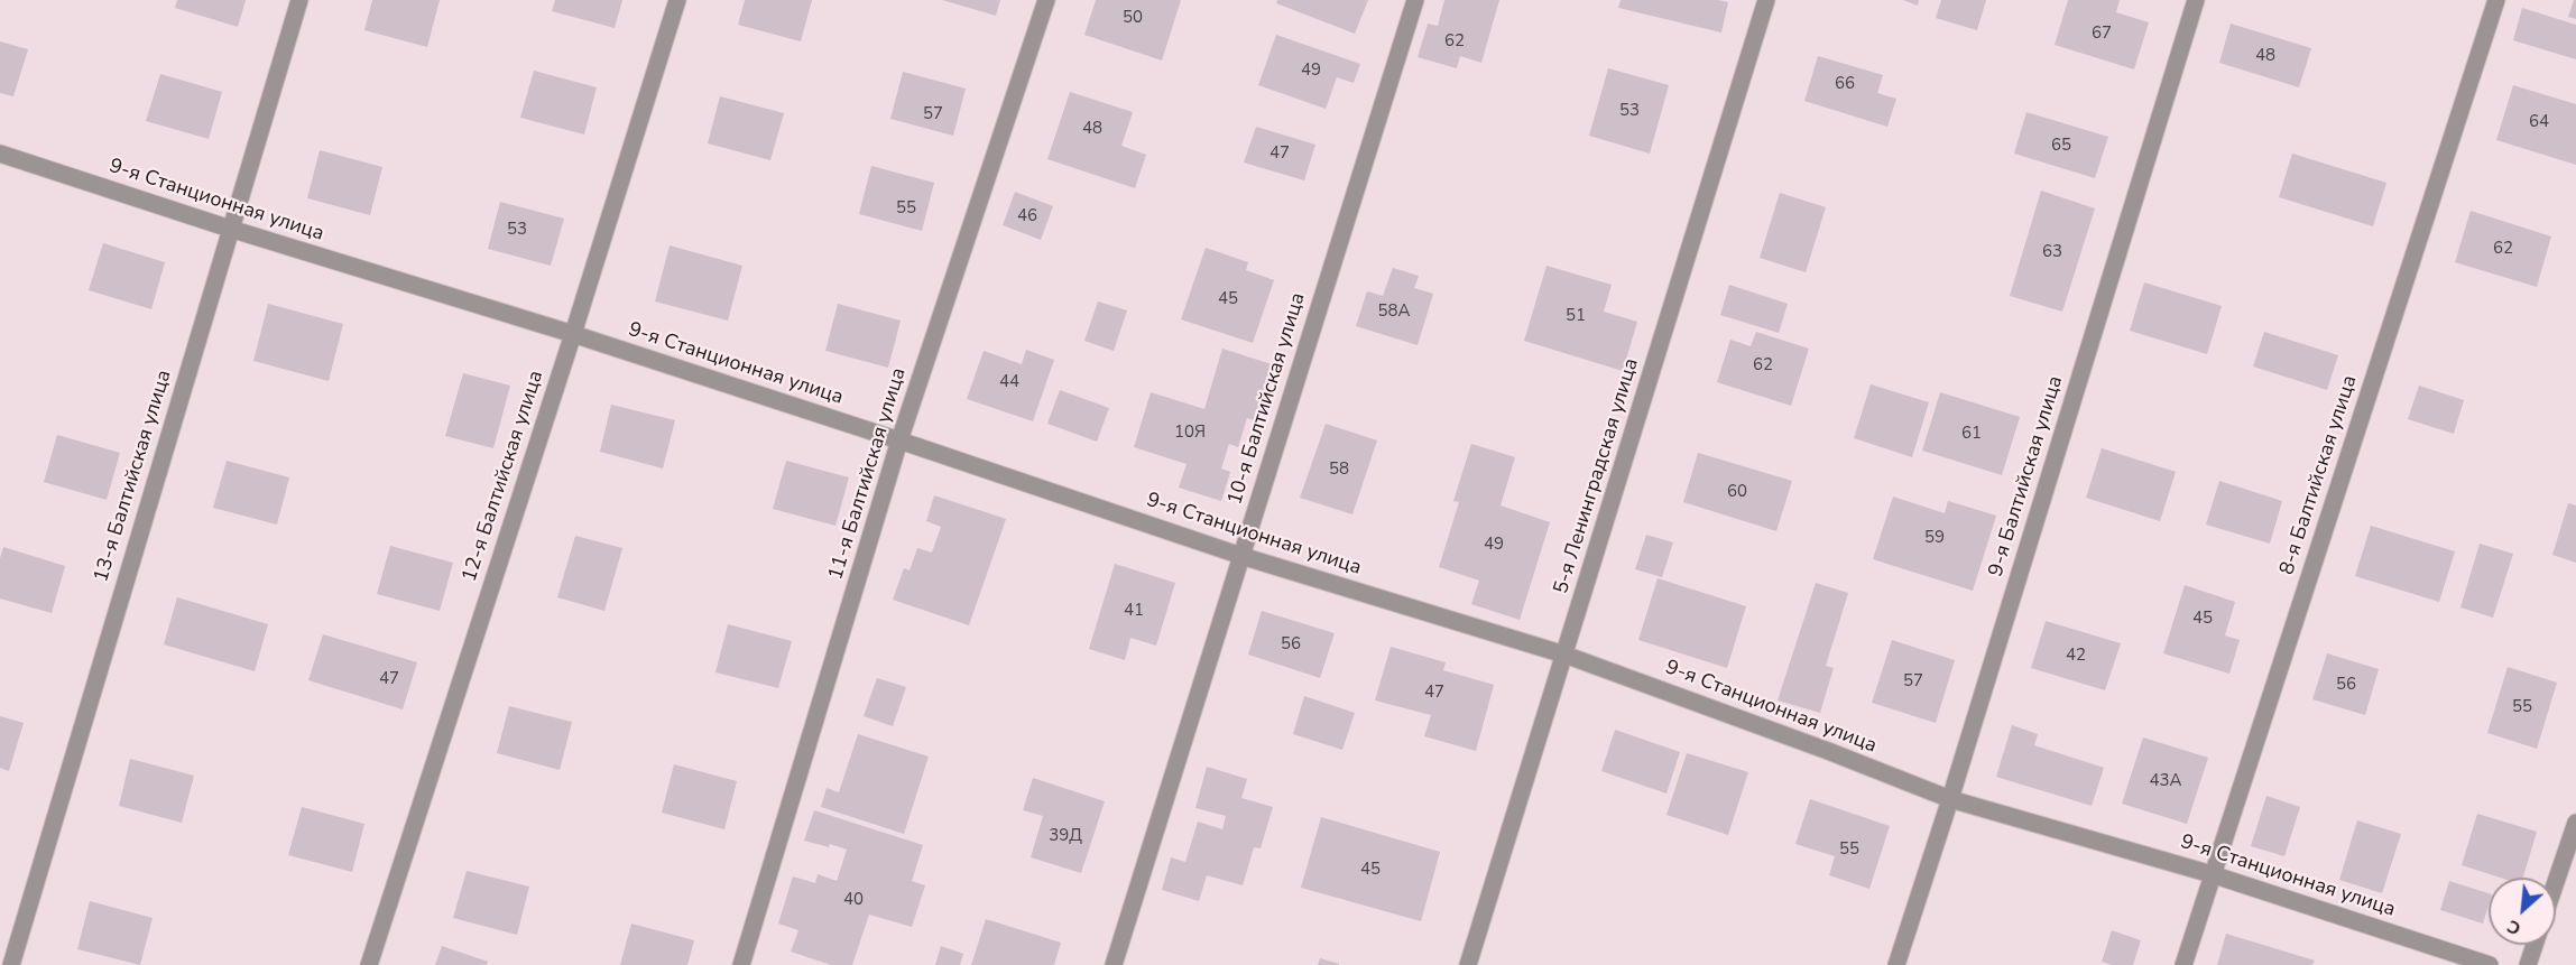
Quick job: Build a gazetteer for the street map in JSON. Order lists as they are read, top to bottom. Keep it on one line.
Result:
{"streets":{"street":["9-я Станционная улица","10-я Балтийская улица","11-я Балтийская улица","8-я Балтийская улица","13-я Балтийская улица","12-я Балтийская улица","5-я Ленинградская улица","9-я Балтийская улица"]},"crossings":[["9-я Станционная улица","10-я Балтийская улица"],["9-я Станционная улица","11-я Балтийская улица"],["9-я Станционная улица","8-я Балтийская улица"],["9-я Станционная улица","13-я Балтийская улица"],["9-я Станционная улица","12-я Балтийская улица"],["9-я Станционная улица","5-я Ленинградская улица"],["9-я Станционная улица","9-я Балтийская улица"]],"house_numbers":["50","67","62","48","49","66","53","57","64","48","65","47","55","46","53","62","63","45","58А","51","62","44","10Я","61","58","60","59","49","41","45","56","42","47","57","56","47","55","43А","39Д","55","45","40"],"north":"bottom left"}
